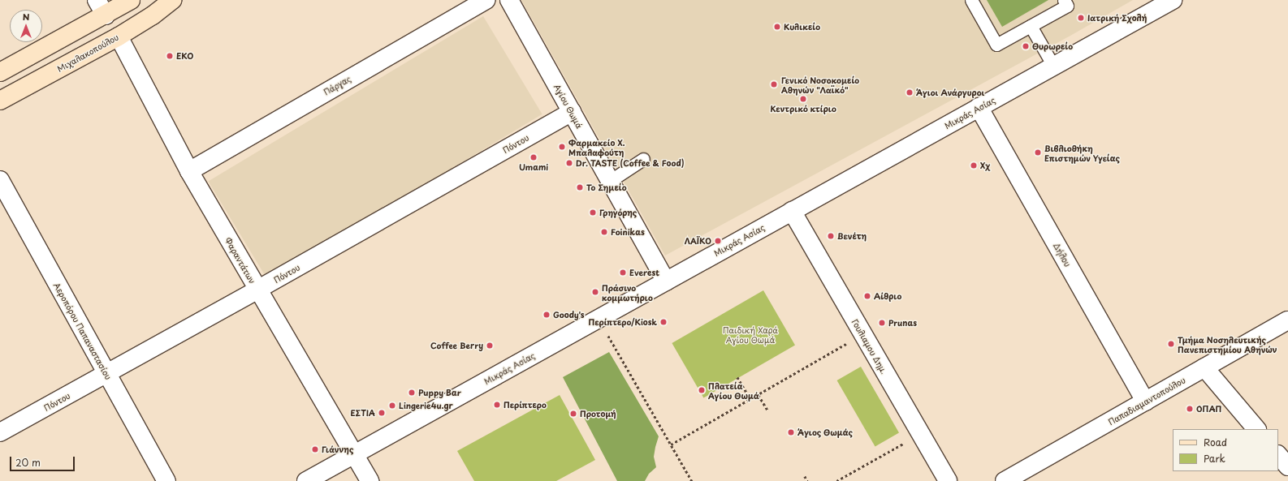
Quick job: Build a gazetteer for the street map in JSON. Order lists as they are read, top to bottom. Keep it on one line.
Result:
{"streets":{"main road":["Μιχαλακοπούλου"],"street":["Πάργας","Αγίου Θωμά","Μικράς Ασίας","Πόντου","Δήλου","Φαραντάτων","Αεροπόρου Παπαναστασίου","Γουλιαμου Δημ.","Παπαδιαμαντοπούλου"]},"crossings":[["Μιχαλακοπούλου","Φαραντάτων"],["Πάργας","Φαραντάτων"],["Αγίου Θωμά","Μικράς Ασίας"],["Αγίου Θωμά","Πόντου"],["Μικράς Ασίας","Δήλου"],["Μικράς Ασίας","Φαραντάτων"],["Μικράς Ασίας","Γουλιαμου Δημ."],["Πόντου","Φαραντάτων"],["Πόντου","Αεροπόρου Παπαναστασίου"],["Δήλου","Παπαδιαμαντοπούλου"]],"parks":["Παιδική Χαρά Αγίου Θωμά"],"places":["Ιατρική Σχολή","Κυλικείο","Θυρωρείο","EKO","Γενικό Νοσοκομείο Αθηνών \"Λαϊκό\"","Άγιοι Ανάργυροι","Κεντρικό κτίριο","Φαρμακείο Χ. Μπαλαφούτη","Βιβλιοθήκη Επιστημών Υγείας","Umami","Dr. TASTE (Coffee & Food)","Χχ","Το Σημείο","Γρηγόρης","Foinikas","Βενέτη","ΛΑΪΚΟ","Everest","Πράσινο κομμωτήριο","Αίθριο","Goody's","Περίπτερο/Kiosk","Prunas","Τμήμα Νοσηλευτικής Πανεπιστημίου Αθηνών","Coffee Berry","Πλατεία Αγίου Θωμά","Puppy Bar","Περίπτερο","Lingerie4u.gr","ΟΠΑΠ","ΕΣΤΙΑ","Προτομή","Άγιος Θωμάς","Γιάννης"],"legend":["Road","Park"],"scale_bar":"20 m","north":"top"}
